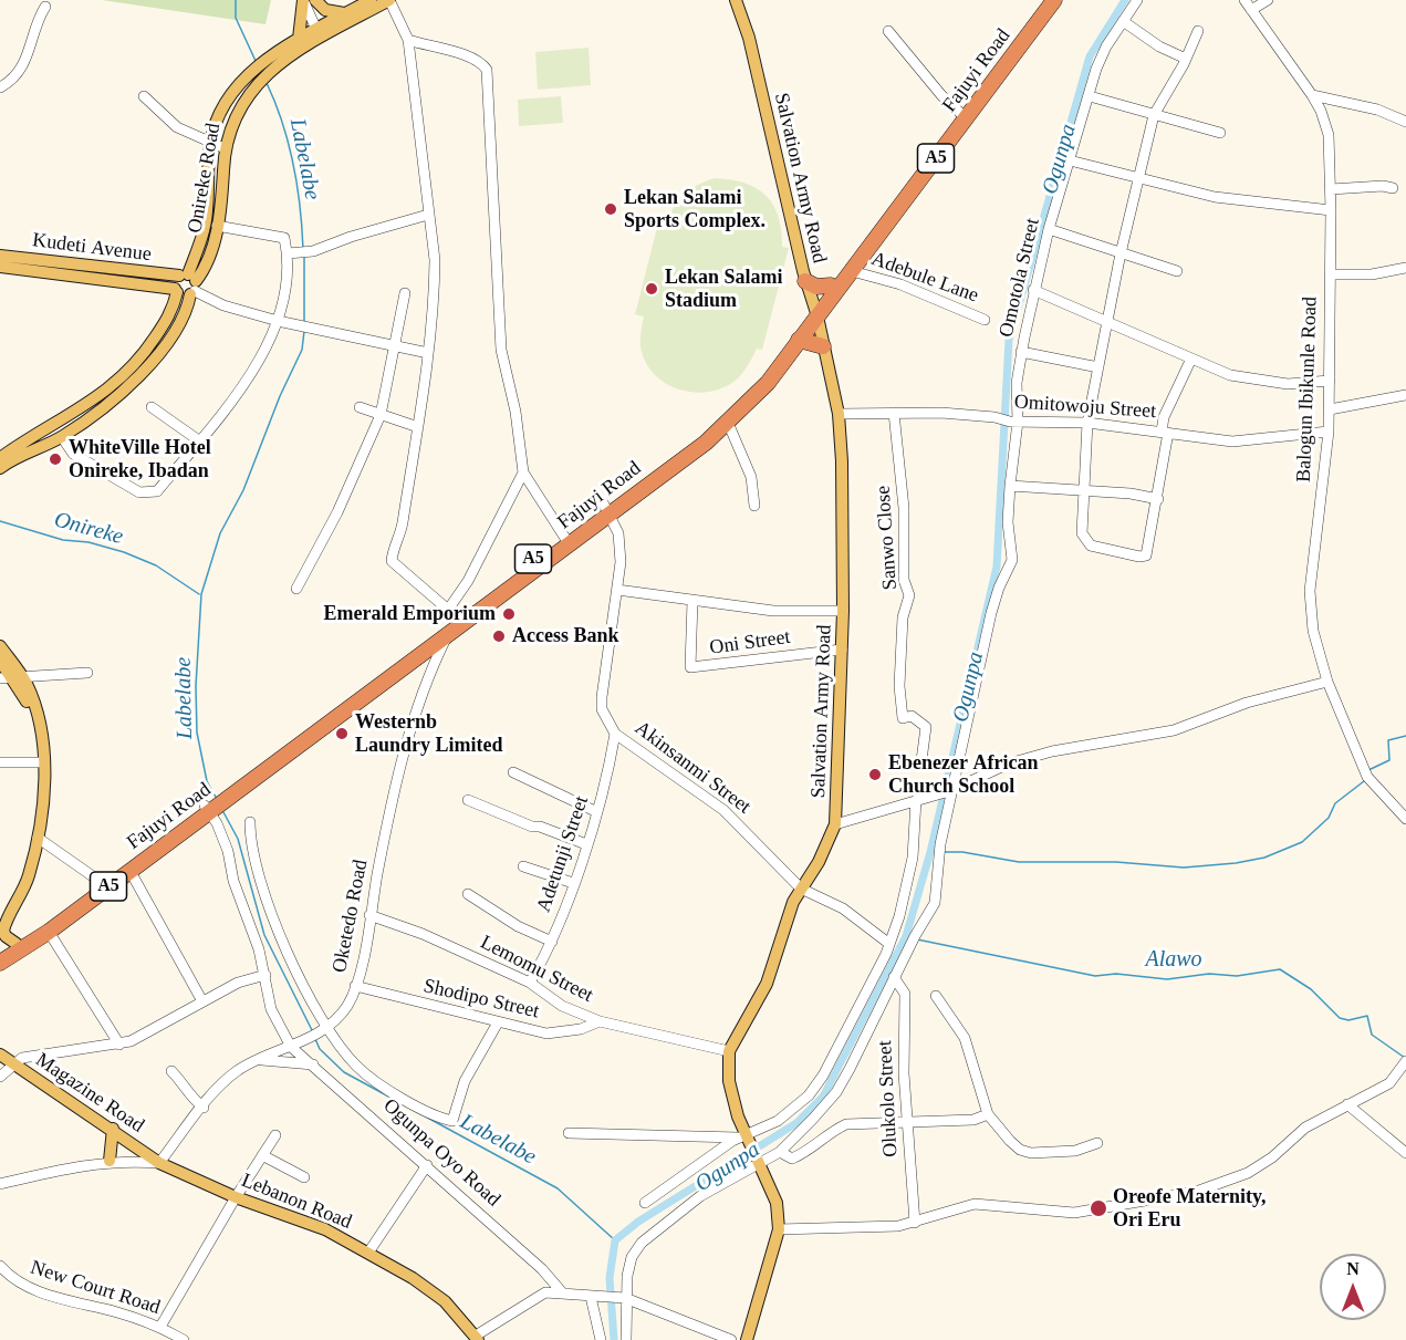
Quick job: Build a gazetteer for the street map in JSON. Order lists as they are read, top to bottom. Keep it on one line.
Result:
{"streets":{"highway":["Fajuyi Road","A5"],"main road":["Onireke Road","Salvation Army Road","Kudeti Avenue","Magazine Road","Lebanon Road"],"street":["Adebule Lane","Omotola Street","Balogun Ibikunle Road","Omitowoju Street","Sanwo Close","Oni Street","Akinsanmi Street","Adetunji Street","Oketedo Road","Lemomu Street","Shodipo Street","Olukolo Street","Ogunpa Oyo Road","New Court Road"]},"crossings":[["Fajuyi Road","Salvation Army Road"],["Fajuyi Road","Adebule Lane"],["Fajuyi Road","Akinsanmi Street"],["Fajuyi Road","Oketedo Road"],["Onireke Road","Kudeti Avenue"],["Salvation Army Road","Omitowoju Street"],["Salvation Army Road","Oni Street"],["Salvation Army Road","Akinsanmi Street"],["Salvation Army Road","Lemomu Street"],["Omotola Street","Omitowoju Street"],["Omotola Street","Olukolo Street"],["Balogun Ibikunle Road","Omitowoju Street"],["Omitowoju Street","Sanwo Close"],["Akinsanmi Street","Adetunji Street"],["Adetunji Street","Lemomu Street"],["Oketedo Road","Lemomu Street"],["Oketedo Road","Shodipo Street"],["Oketedo Road","Magazine Road"],["Oketedo Road","Ogunpa Oyo Road"],["Oketedo Road","Lebanon Road"],["Lemomu Street","Shodipo Street"],["Magazine Road","Lebanon Road"],["Ogunpa Oyo Road","Lebanon Road"]],"water":["Labelabe","Ogunpa","Onireke","Alawo"],"places":["Lekan Salami Sports Complex.","Lekan Salami Stadium","WhiteVille Hotel Onireke, Ibadan","Emerald Emporium","Access Bank","Westernb Laundry Limited","Ebenezer African Church School","Oreofe Maternity, Ori Eru"],"north":"top"}
